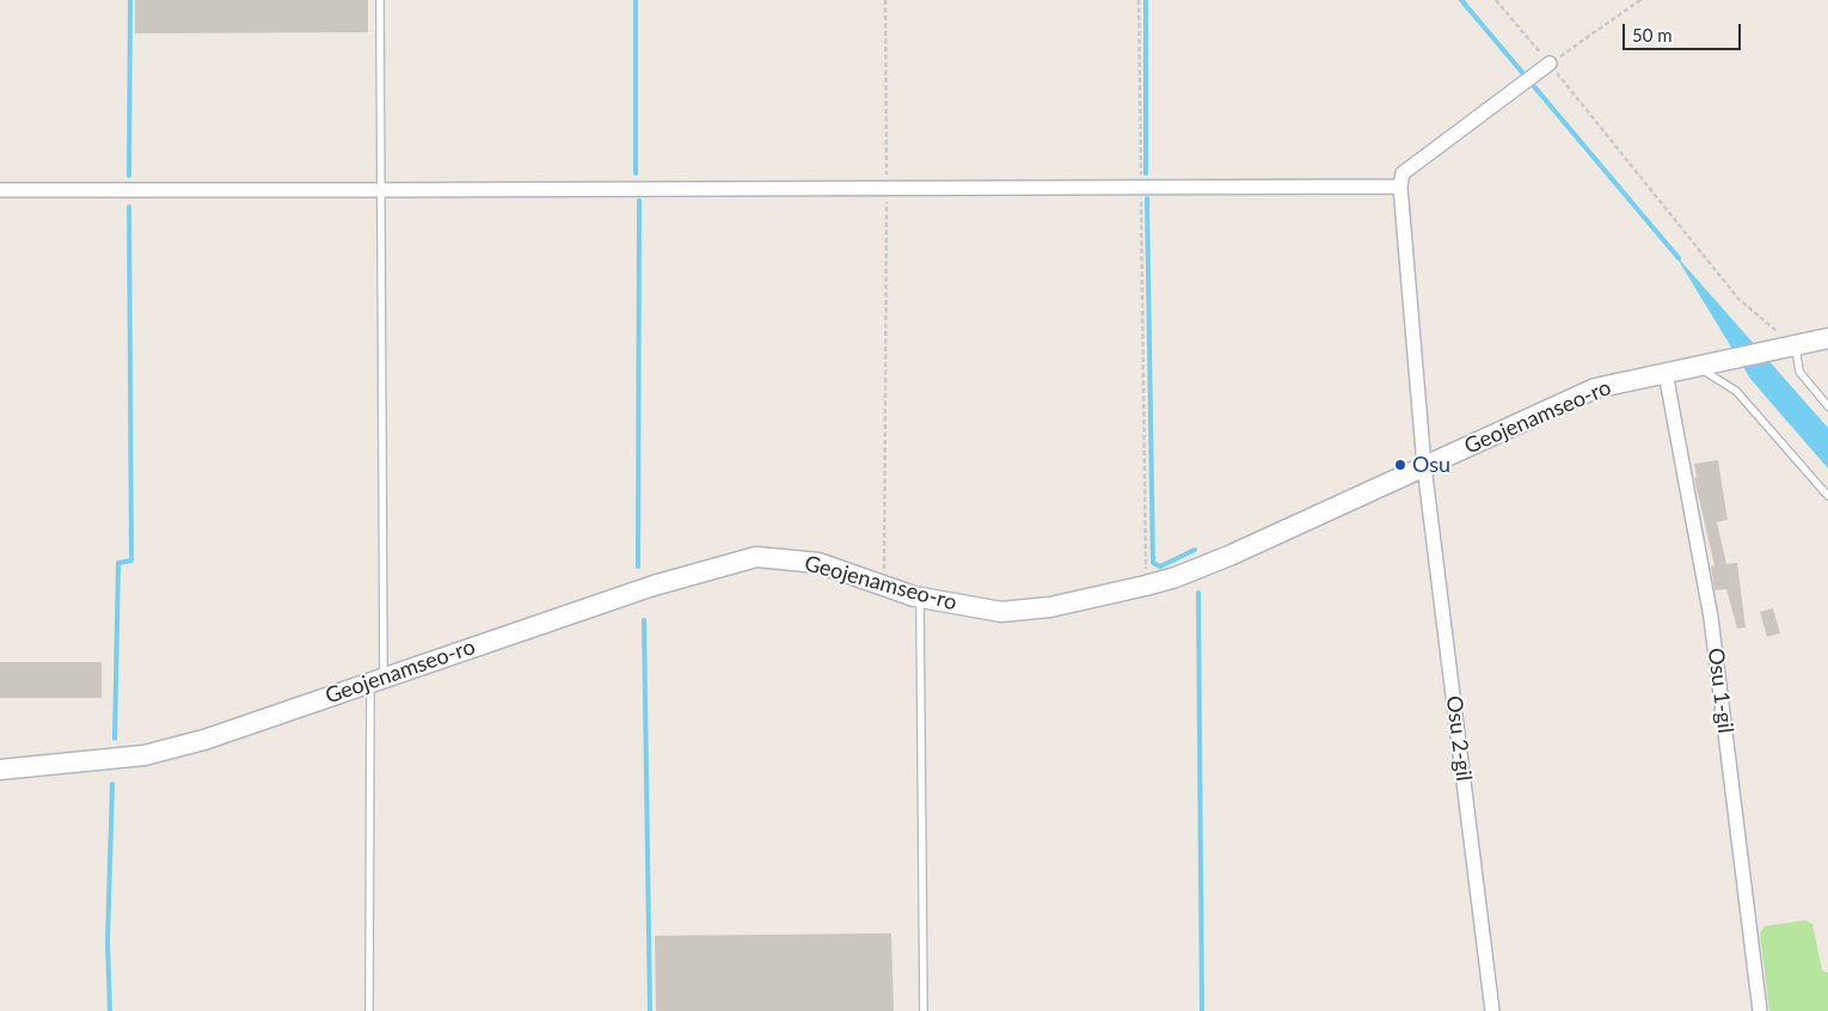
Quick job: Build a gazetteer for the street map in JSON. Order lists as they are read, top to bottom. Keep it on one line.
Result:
{"streets":{"main road":["Geojenamseo-ro"],"street":["Osu 1-gil","Osu 2-gil"]},"crossings":[["Geojenamseo-ro","Osu 1-gil"],["Geojenamseo-ro","Osu 2-gil"]],"places":["Osu"],"scale_bar":"50 m"}
